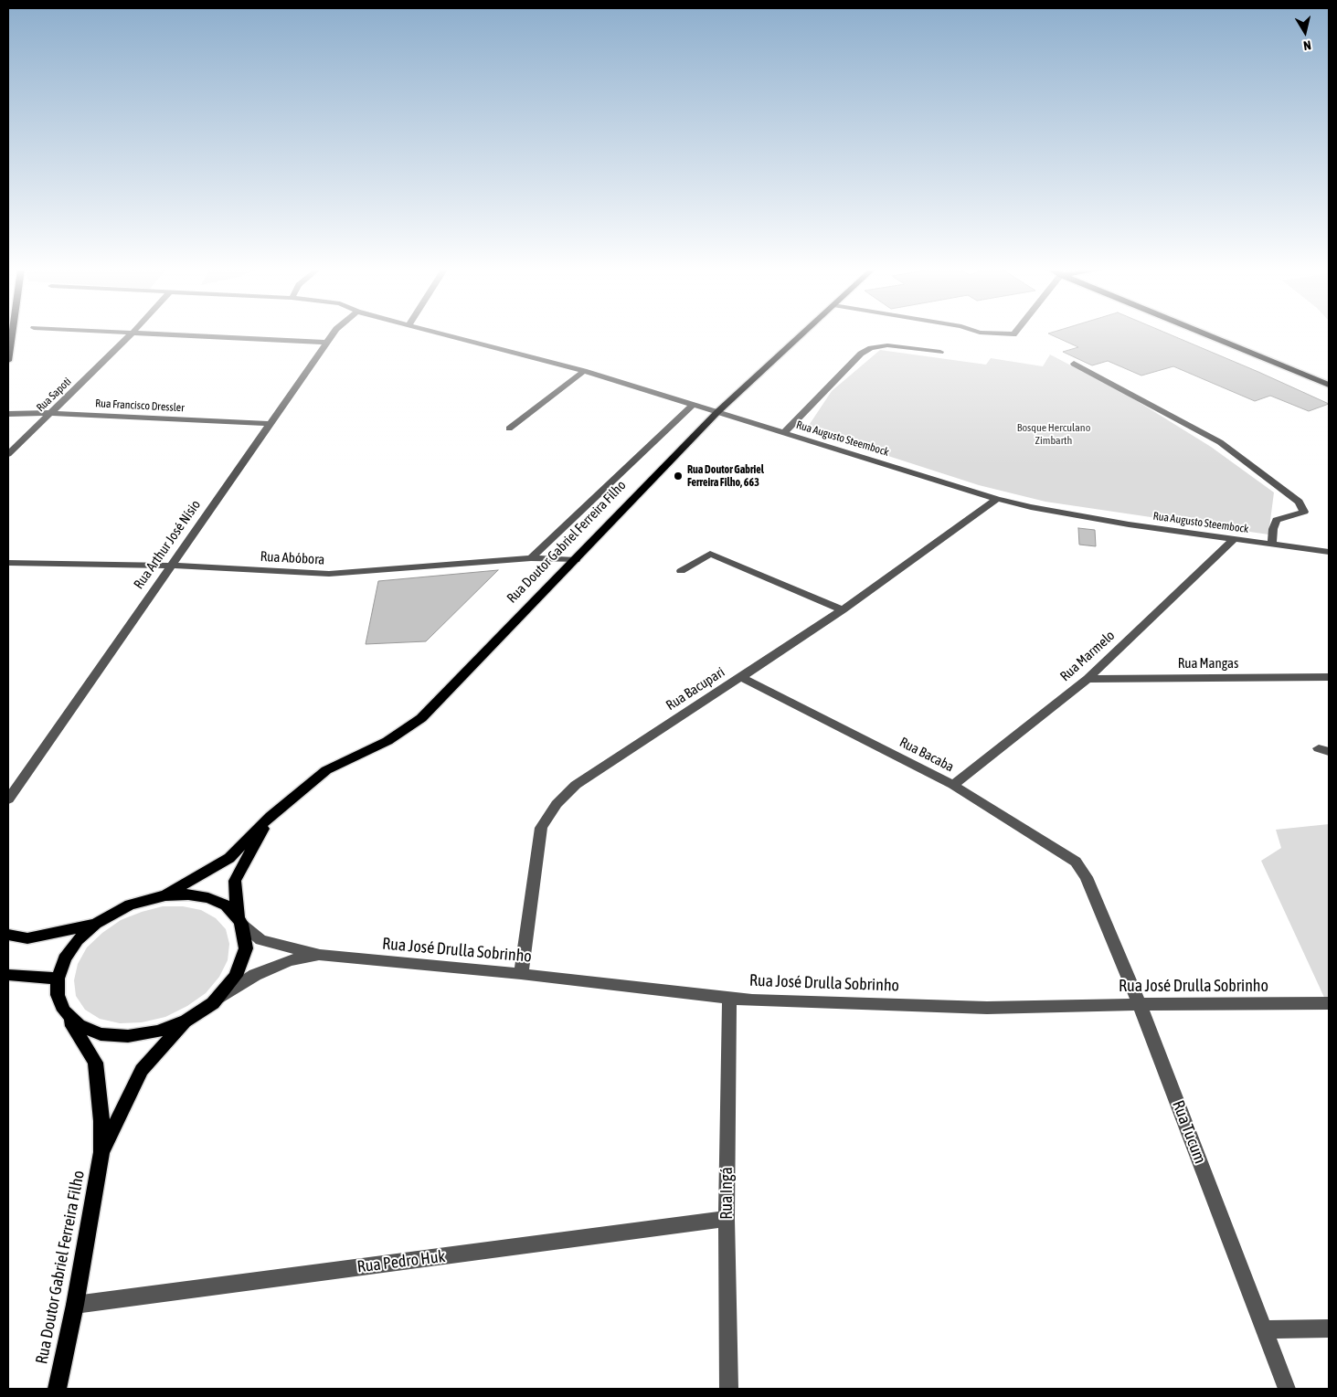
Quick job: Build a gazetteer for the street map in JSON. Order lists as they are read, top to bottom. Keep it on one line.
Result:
{"streets":{"main road":["Rua Doutor Gabriel Ferreira Filho"],"street":["Rua Sapoti","Rua Francisco Dressler","Rua Augusto Steembock","Rua Arthur José Nísio","Rua Abóbora","Rua Marmelo","Rua Mangas","Rua Bacupari","Rua Bacaba","Rua José Drulla Sobrinho","Rua Tucum","Rua Ingá","Rua Pedro Huk"]},"crossings":[["Rua Sapoti","Rua Francisco Dressler"],["Rua Francisco Dressler","Rua Arthur José Nísio"],["Rua Augusto Steembock","Rua Doutor Gabriel Ferreira Filho"],["Rua Augusto Steembock","Rua Marmelo"],["Rua Augusto Steembock","Rua Bacupari"],["Rua Doutor Gabriel Ferreira Filho","Rua Abóbora"],["Rua Doutor Gabriel Ferreira Filho","Rua José Drulla Sobrinho"],["Rua Doutor Gabriel Ferreira Filho","Rua Pedro Huk"],["Rua Arthur José Nísio","Rua Abóbora"],["Rua Marmelo","Rua Mangas"],["Rua Marmelo","Rua Bacaba"],["Rua Bacupari","Rua Bacaba"],["Rua Bacupari","Rua José Drulla Sobrinho"],["Rua Bacaba","Rua Tucum"],["Rua José Drulla Sobrinho","Rua Tucum"],["Rua José Drulla Sobrinho","Rua Ingá"],["Rua Ingá","Rua Pedro Huk"]],"parks":["Bosque Herculano Zimbarth"],"places":["Rua Doutor Gabriel Ferreira Filho, 663"],"north":"bottom"}
